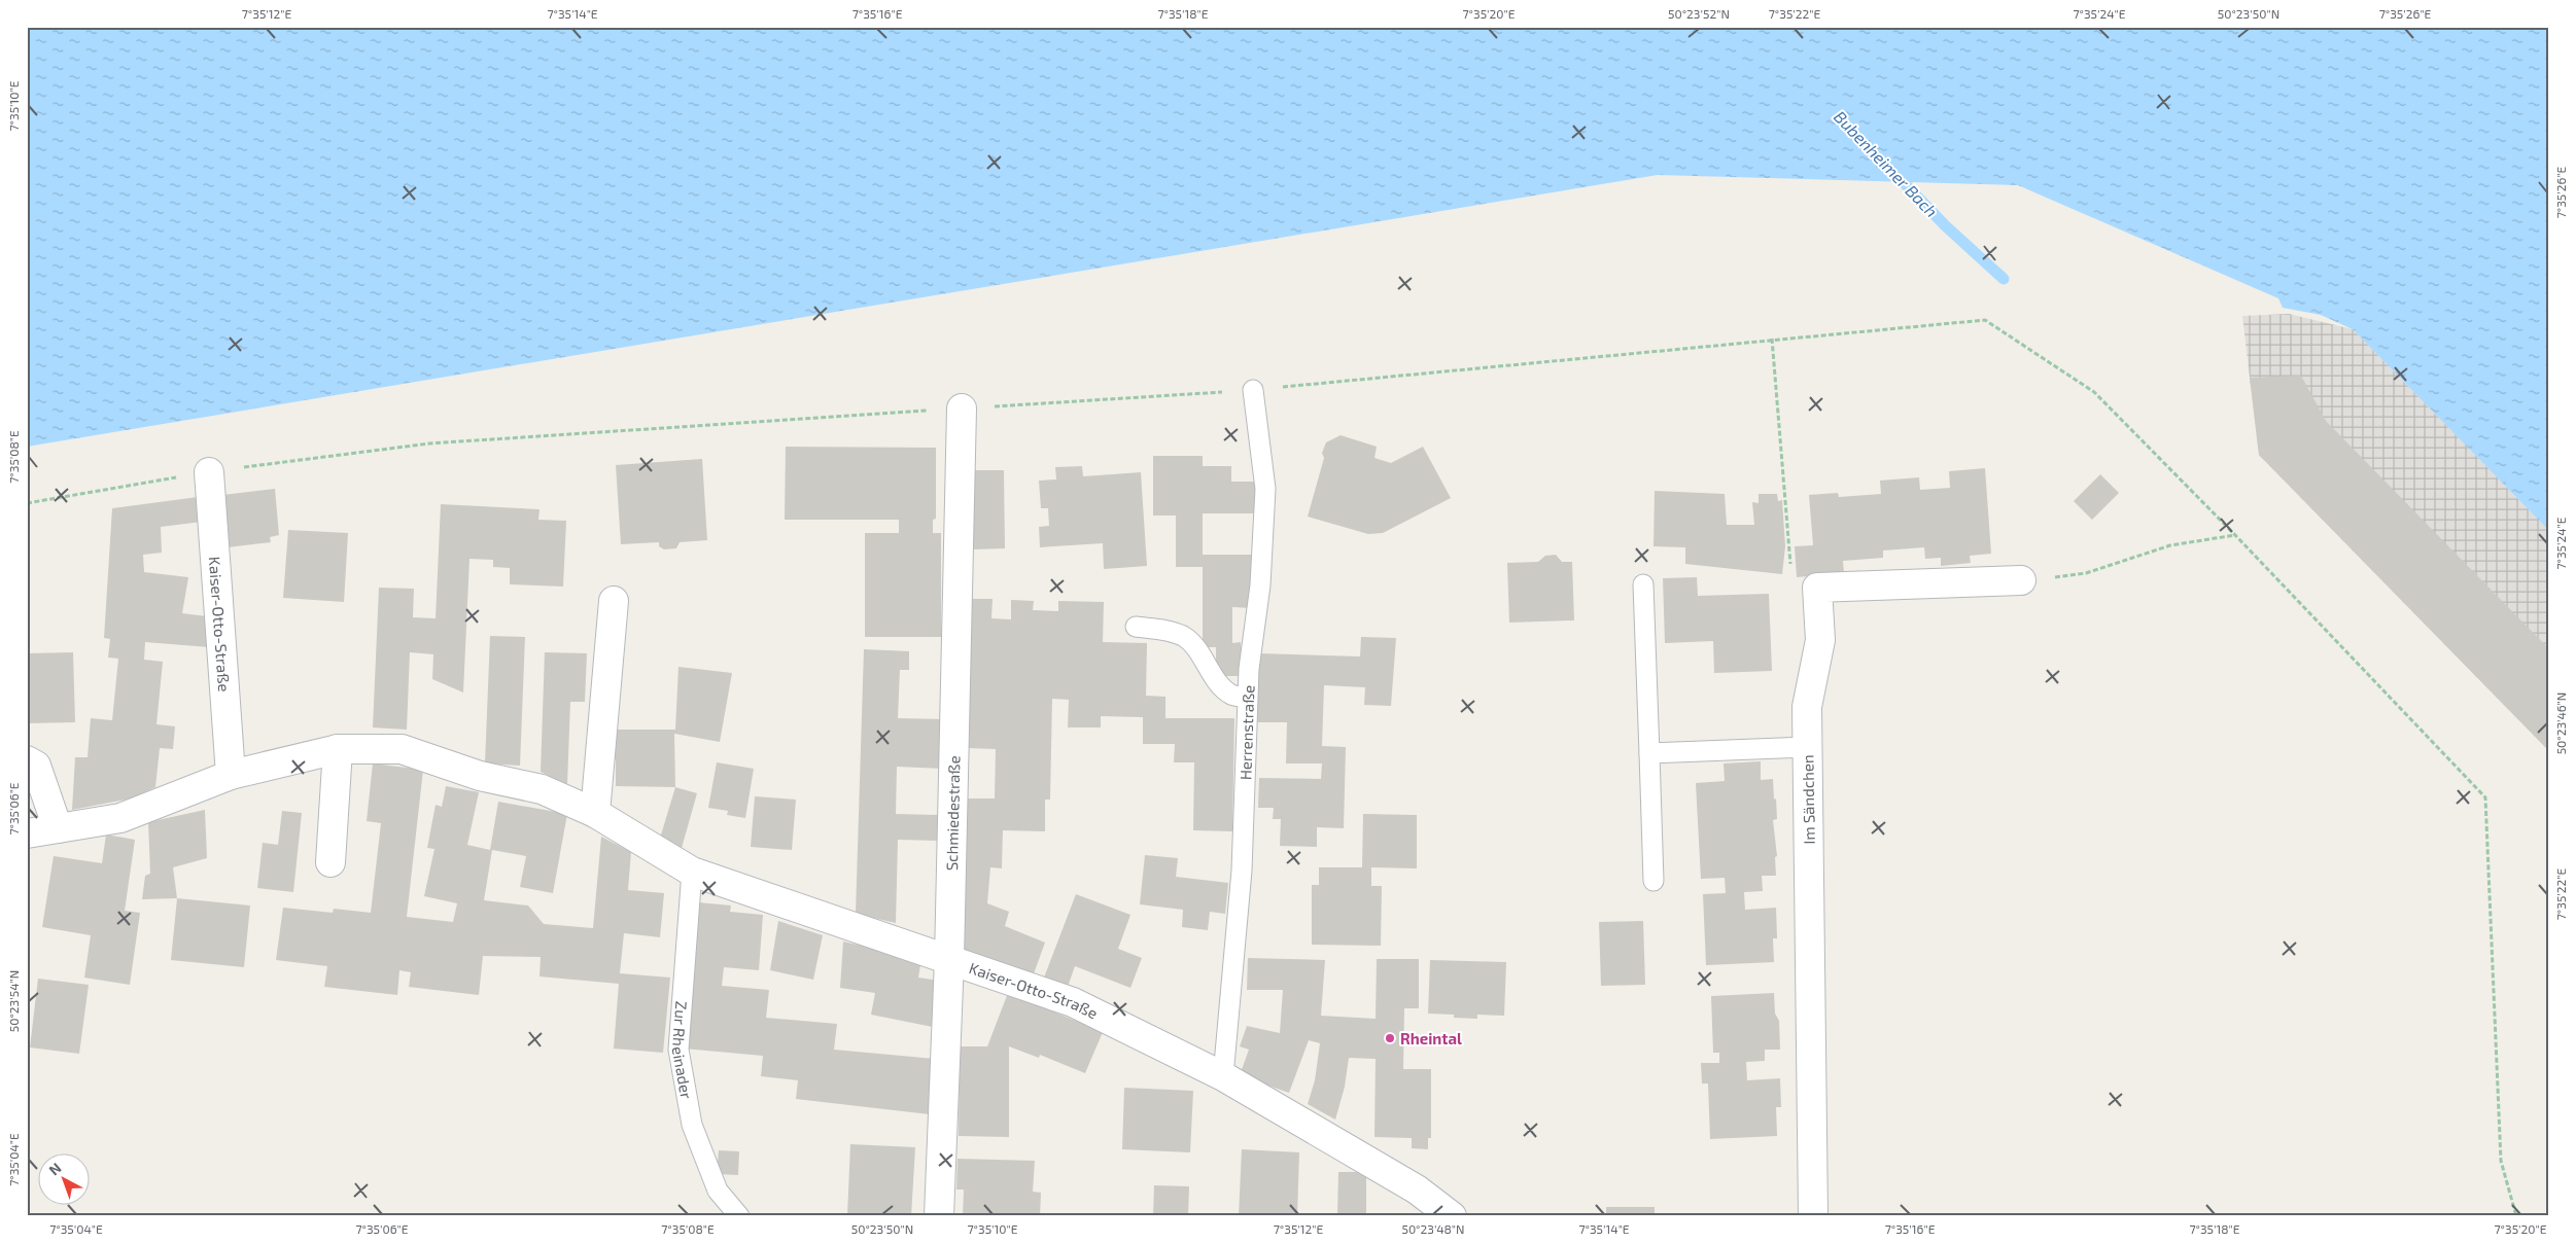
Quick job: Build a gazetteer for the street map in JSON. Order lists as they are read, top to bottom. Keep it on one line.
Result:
{"streets":{"street":["Kaiser-Otto-Straße","Im Sändchen","Schmiedestraße"],"lane":["Herrenstraße","Zur Rheinader"]},"crossings":[["Kaiser-Otto-Straße","Herrenstraße"],["Kaiser-Otto-Straße","Schmiedestraße"],["Kaiser-Otto-Straße","Zur Rheinader"]],"water":["Bubenheimer Bach"],"places":["Rheintal"],"north":"top left","coordinates":["7°35'12\"E","7°35'14\"E","7°35'16\"E","7°35'18\"E","7°35'20\"E","50°23'52\"N","7°35'22\"E","7°35'24\"E","50°23'50\"N","7°35'26\"E","7°35'10\"E","7°35'08\"E","50°23'46\"N","7°35'06\"E","50°23'54\"N","7°35'04\"E","50°23'48\"N"]}
